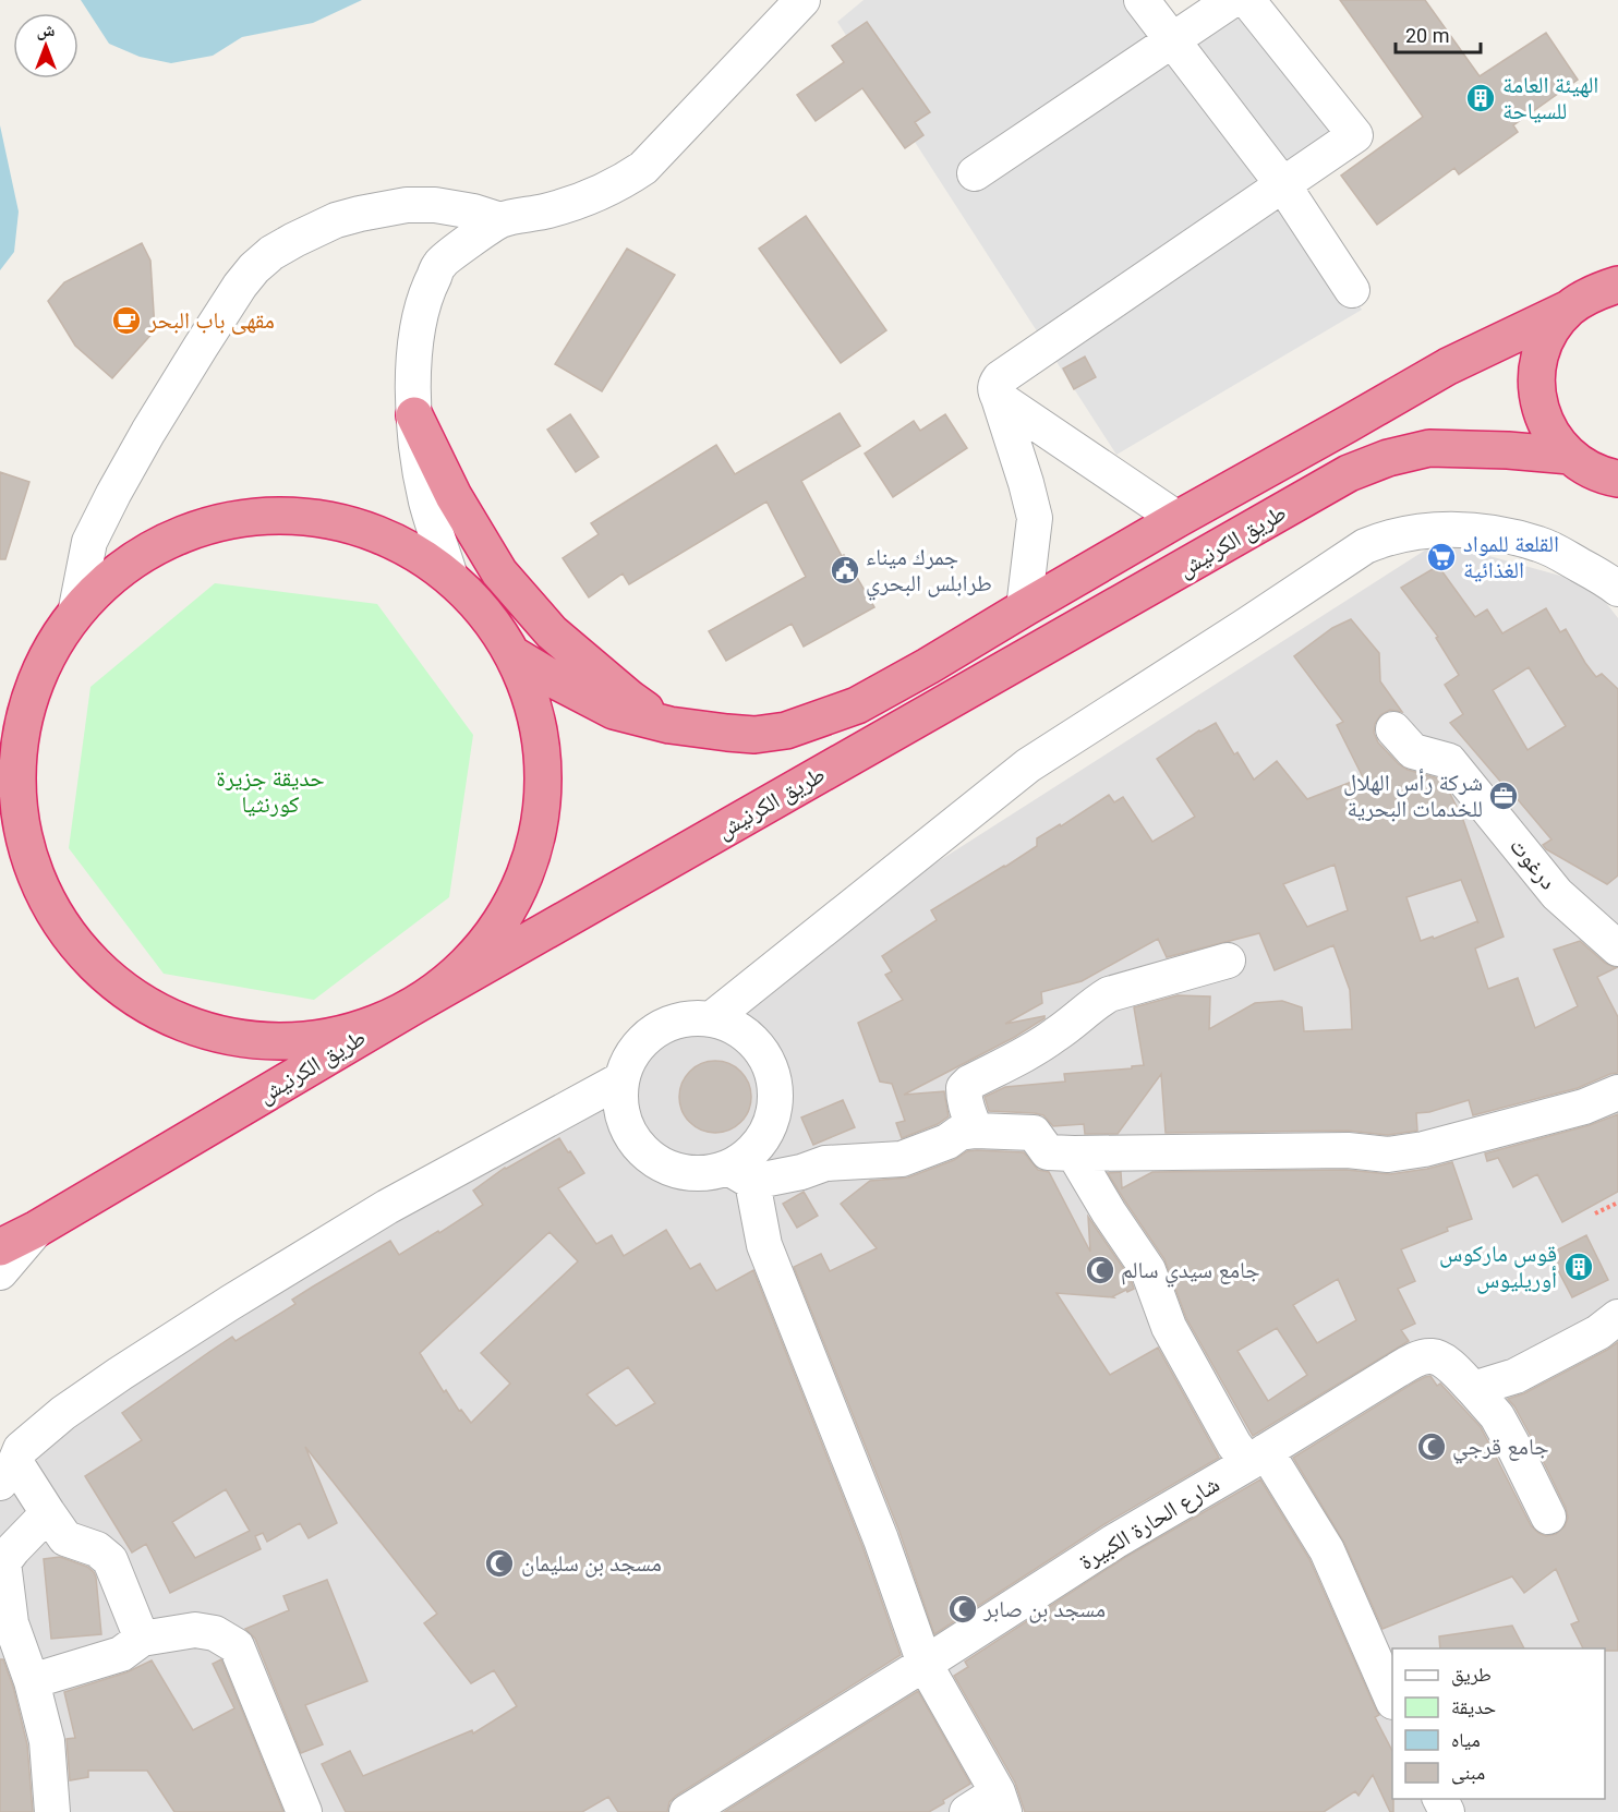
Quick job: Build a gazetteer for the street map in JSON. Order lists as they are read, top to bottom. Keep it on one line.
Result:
{"streets":{"highway":["طريق الكرنيش"],"street":["درغوت","شارع الحارة الكبيرة"]},"parks":["حديقة جزيرة كورنثيا"],"places":{"building":["الهيئة العامة للسياحة","قوس ماركوس أوريليوس"],"cafe":["مقهى باب البحر"],"supermarket":["القلعة للمواد الغذائية"],"public building":["جمرك ميناء طرابلس البحري"],"office":["شركة رأس الهلال للخدمات البحرية"],"mosque":["جامع سيدي سالم","جامع قرجي","مسجد بن سليمان","مسجد بن صابر"]},"legend":["طريق","حديقة","مياه","مبنى"],"scale_bar":"20 m","north":"top"}
